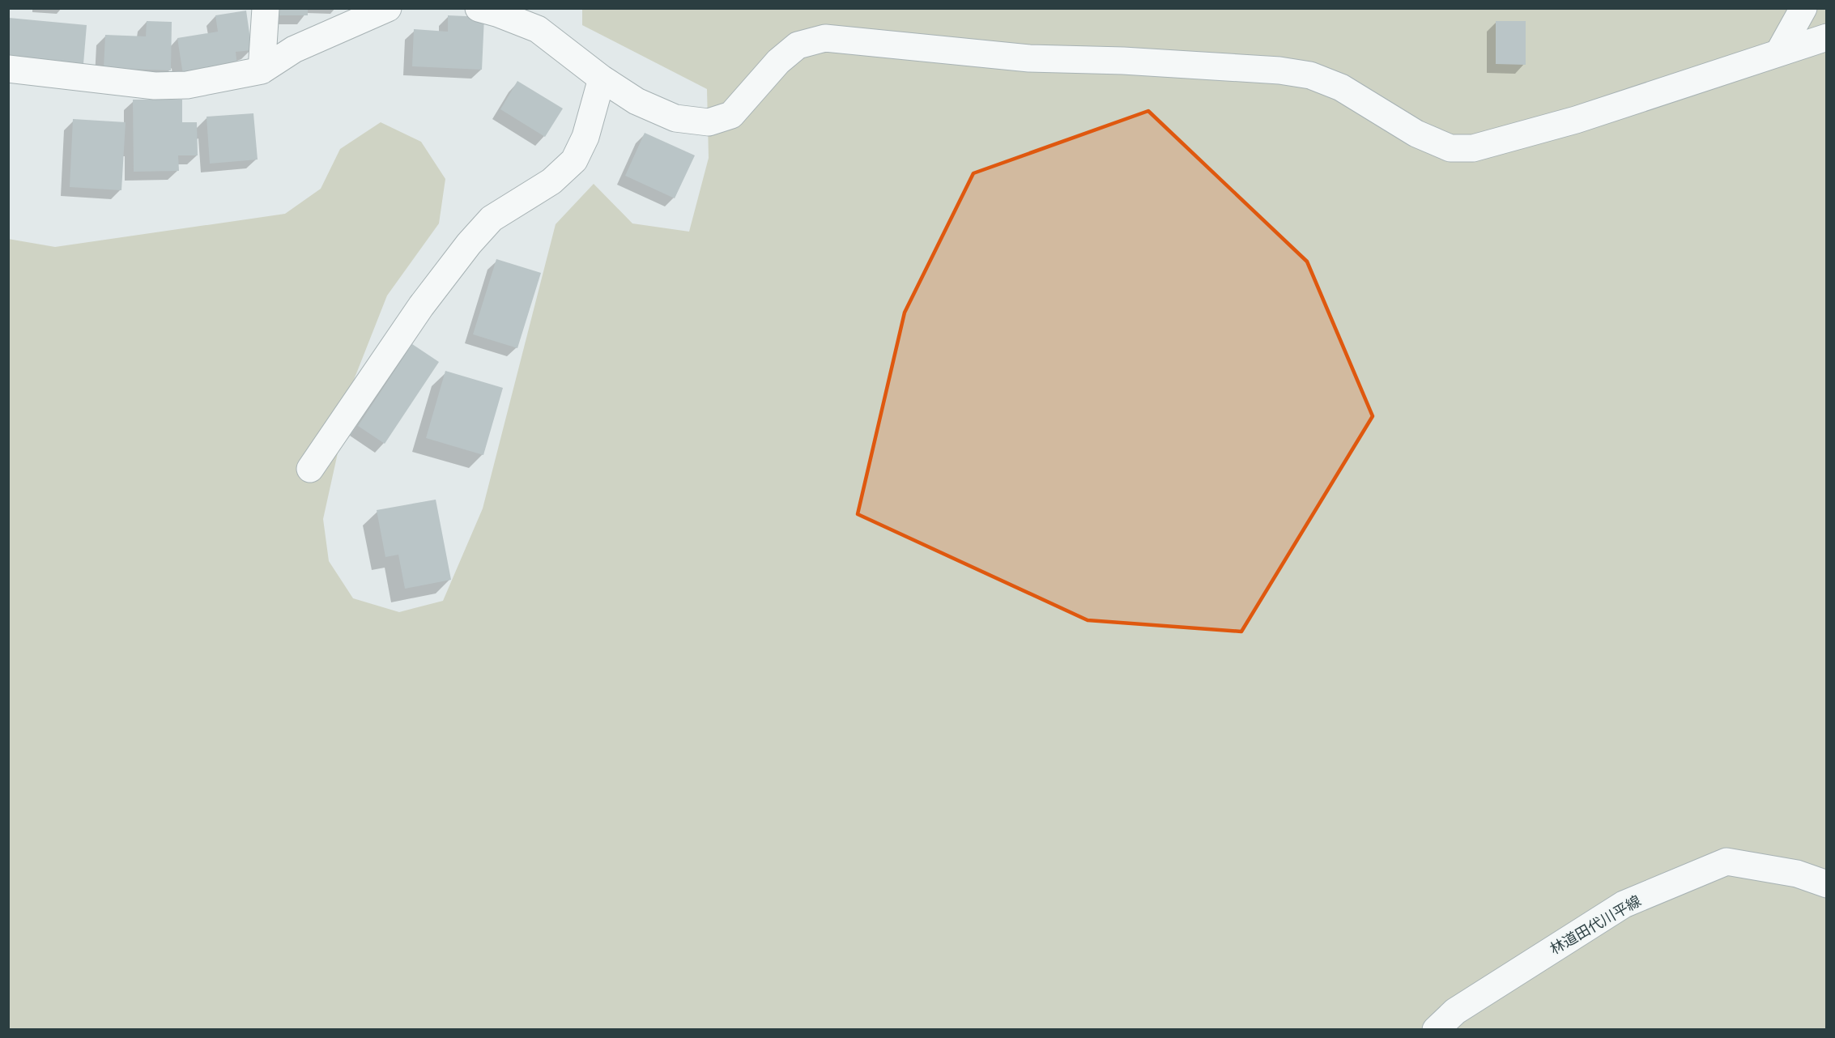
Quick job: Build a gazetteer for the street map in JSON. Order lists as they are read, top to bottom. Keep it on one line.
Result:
{"streets":{"street":["林道田代川平線"]}}
